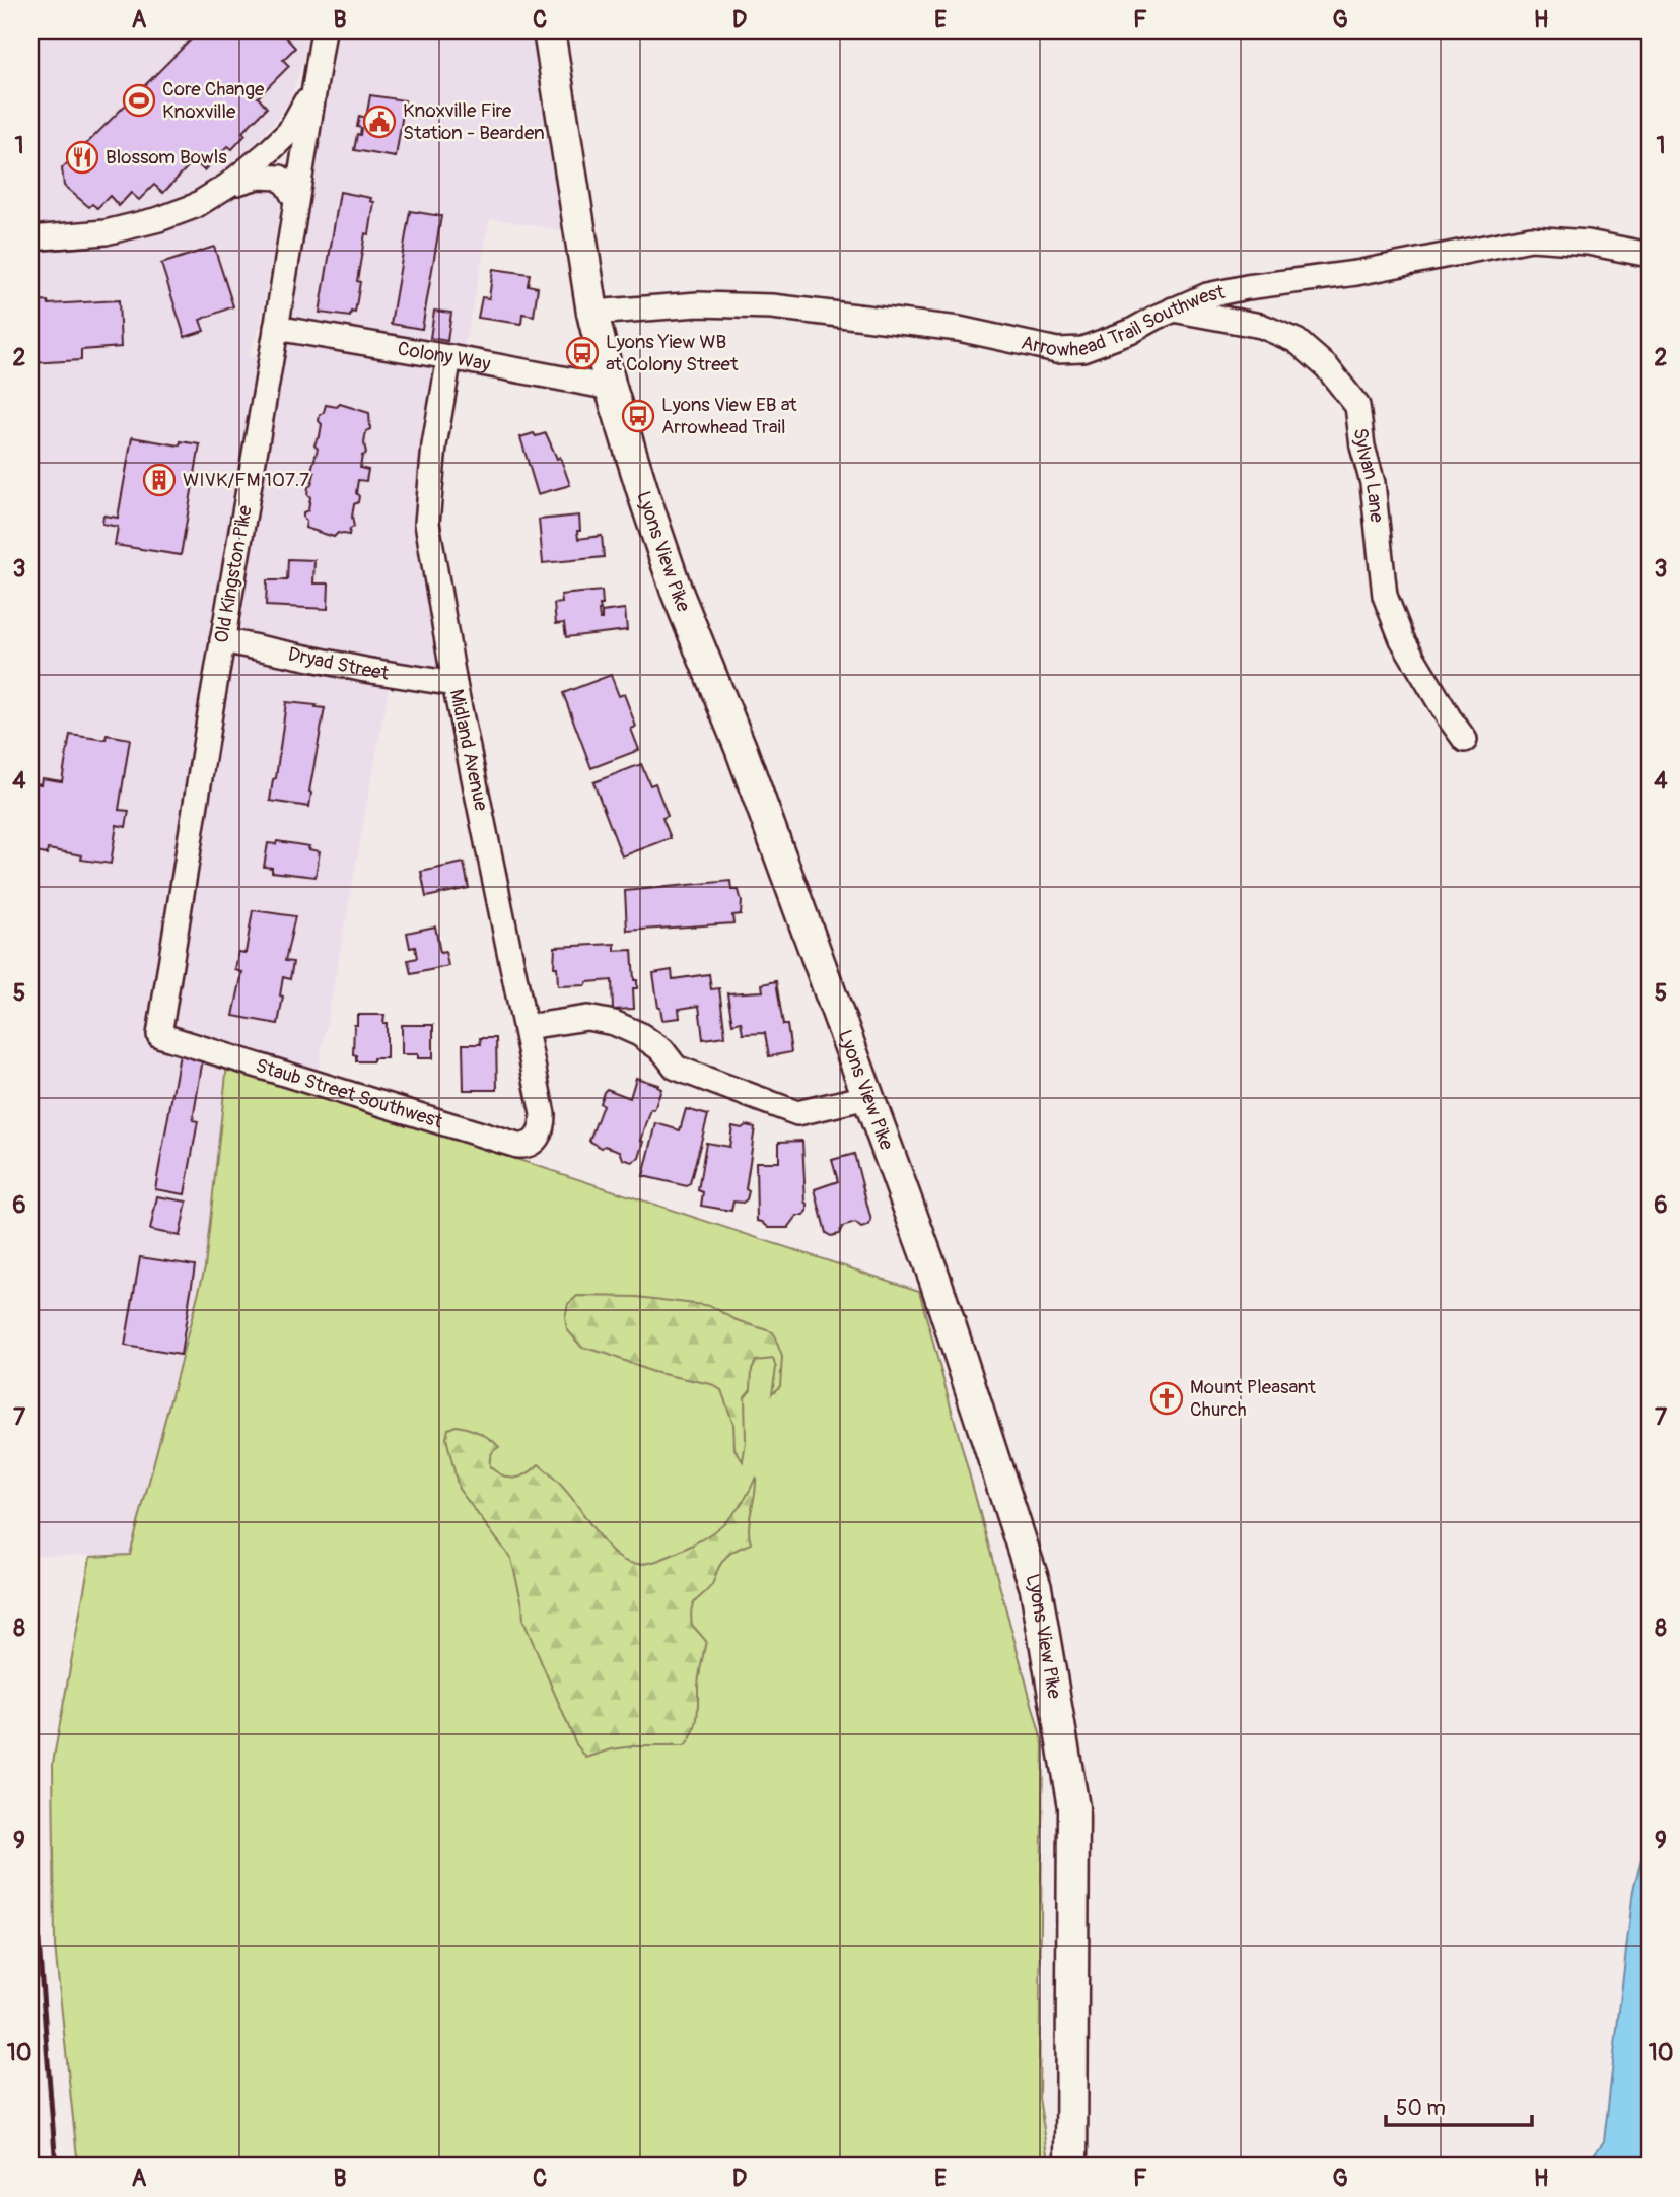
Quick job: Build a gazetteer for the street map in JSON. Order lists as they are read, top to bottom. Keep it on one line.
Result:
{"streets":{"street":["Arrowhead Trail Southwest","Colony Way","Sylvan Lane","Lyons View Pike","Old Kingston Pike","Dryad Street","Midland Avenue","Staub Street Southwest"]},"crossings":[["Arrowhead Trail Southwest","Sylvan Lane"],["Arrowhead Trail Southwest","Lyons View Pike"],["Colony Way","Lyons View Pike"],["Colony Way","Old Kingston Pike"],["Colony Way","Midland Avenue"],["Old Kingston Pike","Dryad Street"],["Old Kingston Pike","Staub Street Southwest"],["Dryad Street","Midland Avenue"],["Midland Avenue","Staub Street Southwest"]],"places":{"sports":["Core Change Knoxville"],"public building":["Knoxville Fire Station - Bearden"],"restaurant":["Blossom Bowls"],"bus stop":["Lyons Yiew WB at Colony Street","Lyons View EB at Arrowhead Trail"],"building":["WIVK/FM 107.7"],"church":["Mount Pleasant Church"]},"scale_bar":"50 m","grid":{"columns":["A","B","C","D","E","F","G","H"],"rows":["1","2","3","4","5","6","7","8","9","10"]}}
